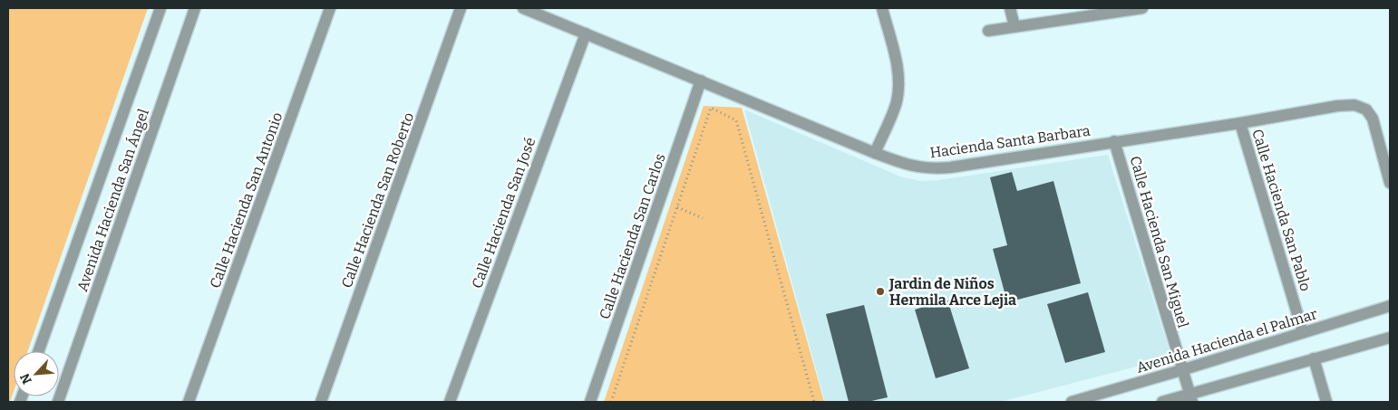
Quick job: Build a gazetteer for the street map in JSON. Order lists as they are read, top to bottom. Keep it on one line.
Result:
{"streets":{"street":["Hacienda Santa Barbara","Avenida Hacienda San Ángel","Calle Hacienda San Antonio","Calle Hacienda San Roberto","Calle Hacienda San Pablo","Calle Hacienda San José","Calle Hacienda San Carlos","Calle Hacienda San Miguel","Avenida Hacienda el Palmar"]},"crossings":[["Hacienda Santa Barbara","Calle Hacienda San Pablo"],["Hacienda Santa Barbara","Calle Hacienda San José"],["Hacienda Santa Barbara","Calle Hacienda San Carlos"],["Hacienda Santa Barbara","Calle Hacienda San Miguel"],["Calle Hacienda San Pablo","Avenida Hacienda el Palmar"],["Calle Hacienda San Miguel","Avenida Hacienda el Palmar"]],"places":["Jardin de Niños Hermila Arce Lejia"],"north":"bottom left"}
